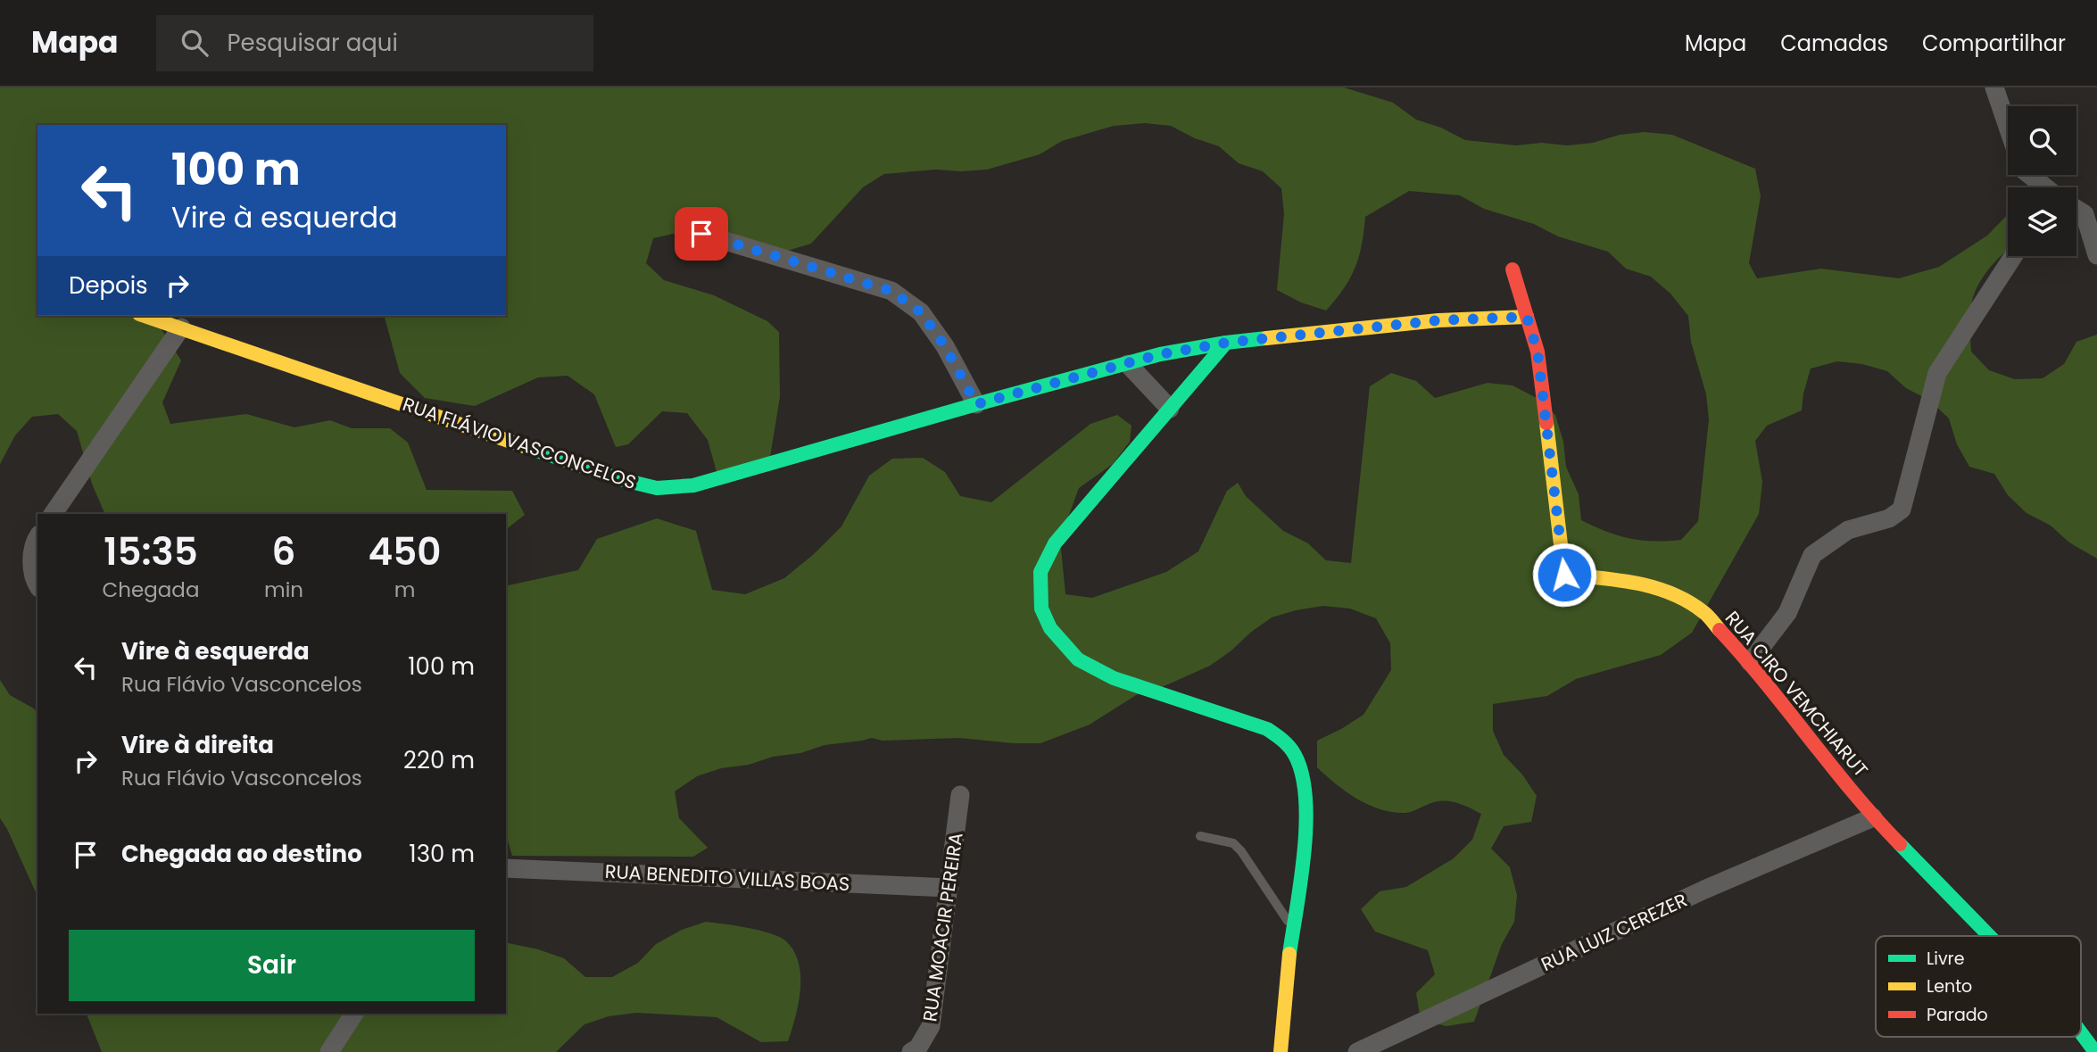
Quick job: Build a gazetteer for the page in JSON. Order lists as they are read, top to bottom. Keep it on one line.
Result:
{"streets":{"street":["RUA FLÁVIO VASCONCELOS","RUA CIRO VEMCHIARUT","RUA BENEDITO VILLAS BOAS","RUA MOACIR PEREIRA","RUA LUIZ CEREZER"]},"crossings":[["RUA FLÁVIO VASCONCELOS","RUA CIRO VEMCHIARUT"],["RUA CIRO VEMCHIARUT","RUA LUIZ CEREZER"],["RUA BENEDITO VILLAS BOAS","RUA MOACIR PEREIRA"]],"legend":["Livre","Lento","Parado"],"page":{"header":"Mapa","search":"Pesquisar aqui","nav":["Mapa","Camadas","Compartilhar"],"turn":["100 m","Vire à esquerda"],"then":"Depois","eta":["15:35","Chegada","6","min","450","m"],"list":[{"name":"Vire à esquerda","note":"Rua Flávio Vasconcelos","value":"100 m"},{"name":"Vire à direita","note":"Rua Flávio Vasconcelos","value":"220 m"},{"name":"Chegada ao destino","value":"130 m"}],"buttons":"Sair"}}
